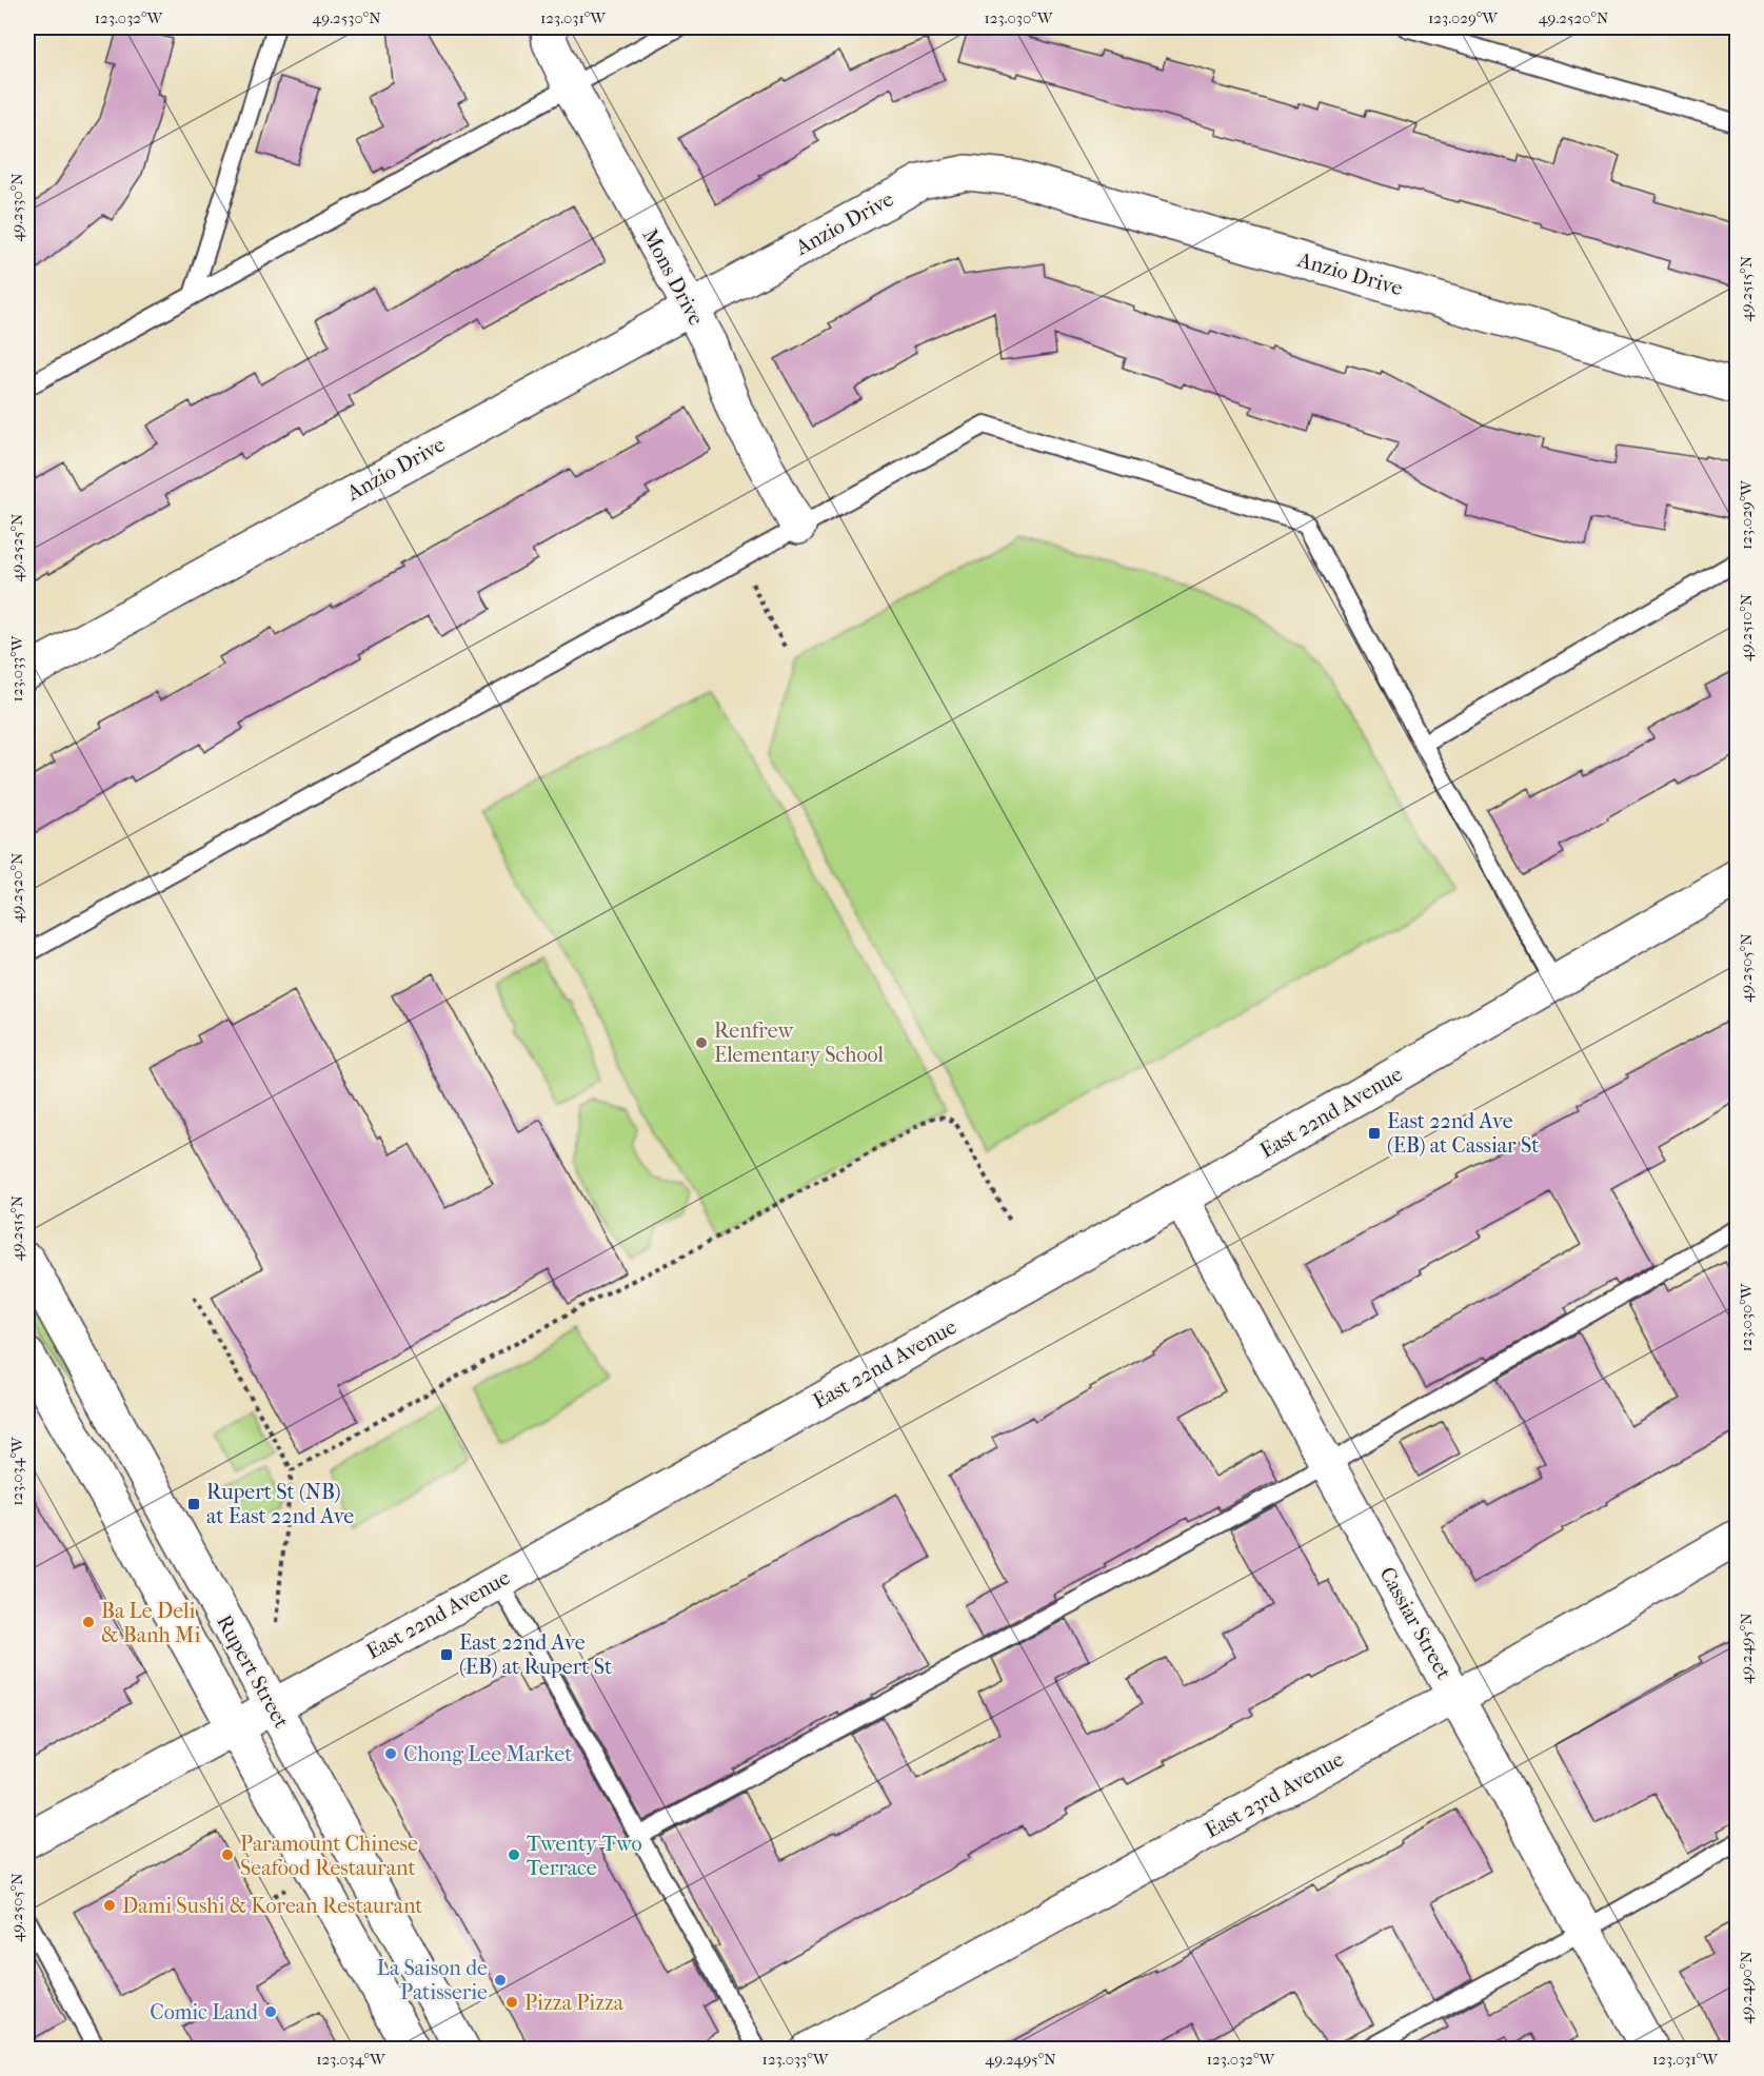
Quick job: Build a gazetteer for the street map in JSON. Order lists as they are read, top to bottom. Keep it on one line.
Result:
{"streets":{"street":["Anzio Drive","Mons Drive","East 22nd Avenue","Cassiar Street","Rupert Street","East 23rd Avenue"]},"crossings":[["Anzio Drive","Mons Drive"],["East 22nd Avenue","Cassiar Street"],["East 22nd Avenue","Rupert Street"],["Cassiar Street","East 23rd Avenue"]],"places":{"other":["Renfrew Elementary School","Ba Le Deli & Banh Mi","Chong Lee Market","Paramount Chinese Seafood Restaurant","Twenty-Two Terrace","Dami Sushi & Korean Restaurant","La Saison de Patisserie","Pizza Pizza","Comic Land"],"transit":["East 22nd Ave (EB) at Cassiar St","Rupert St (NB) at East 22nd Ave","East 22nd Ave (EB) at Rupert St"]},"coordinates":["123.032°W","49.2530°N","123.031°W","123.030°W","123.029°W","49.2520°N","49.2515°N","49.2525°N","49.2510°N","123.033°W","49.2505°N","123.034°W","49.2495°N","49.2490°N"]}
